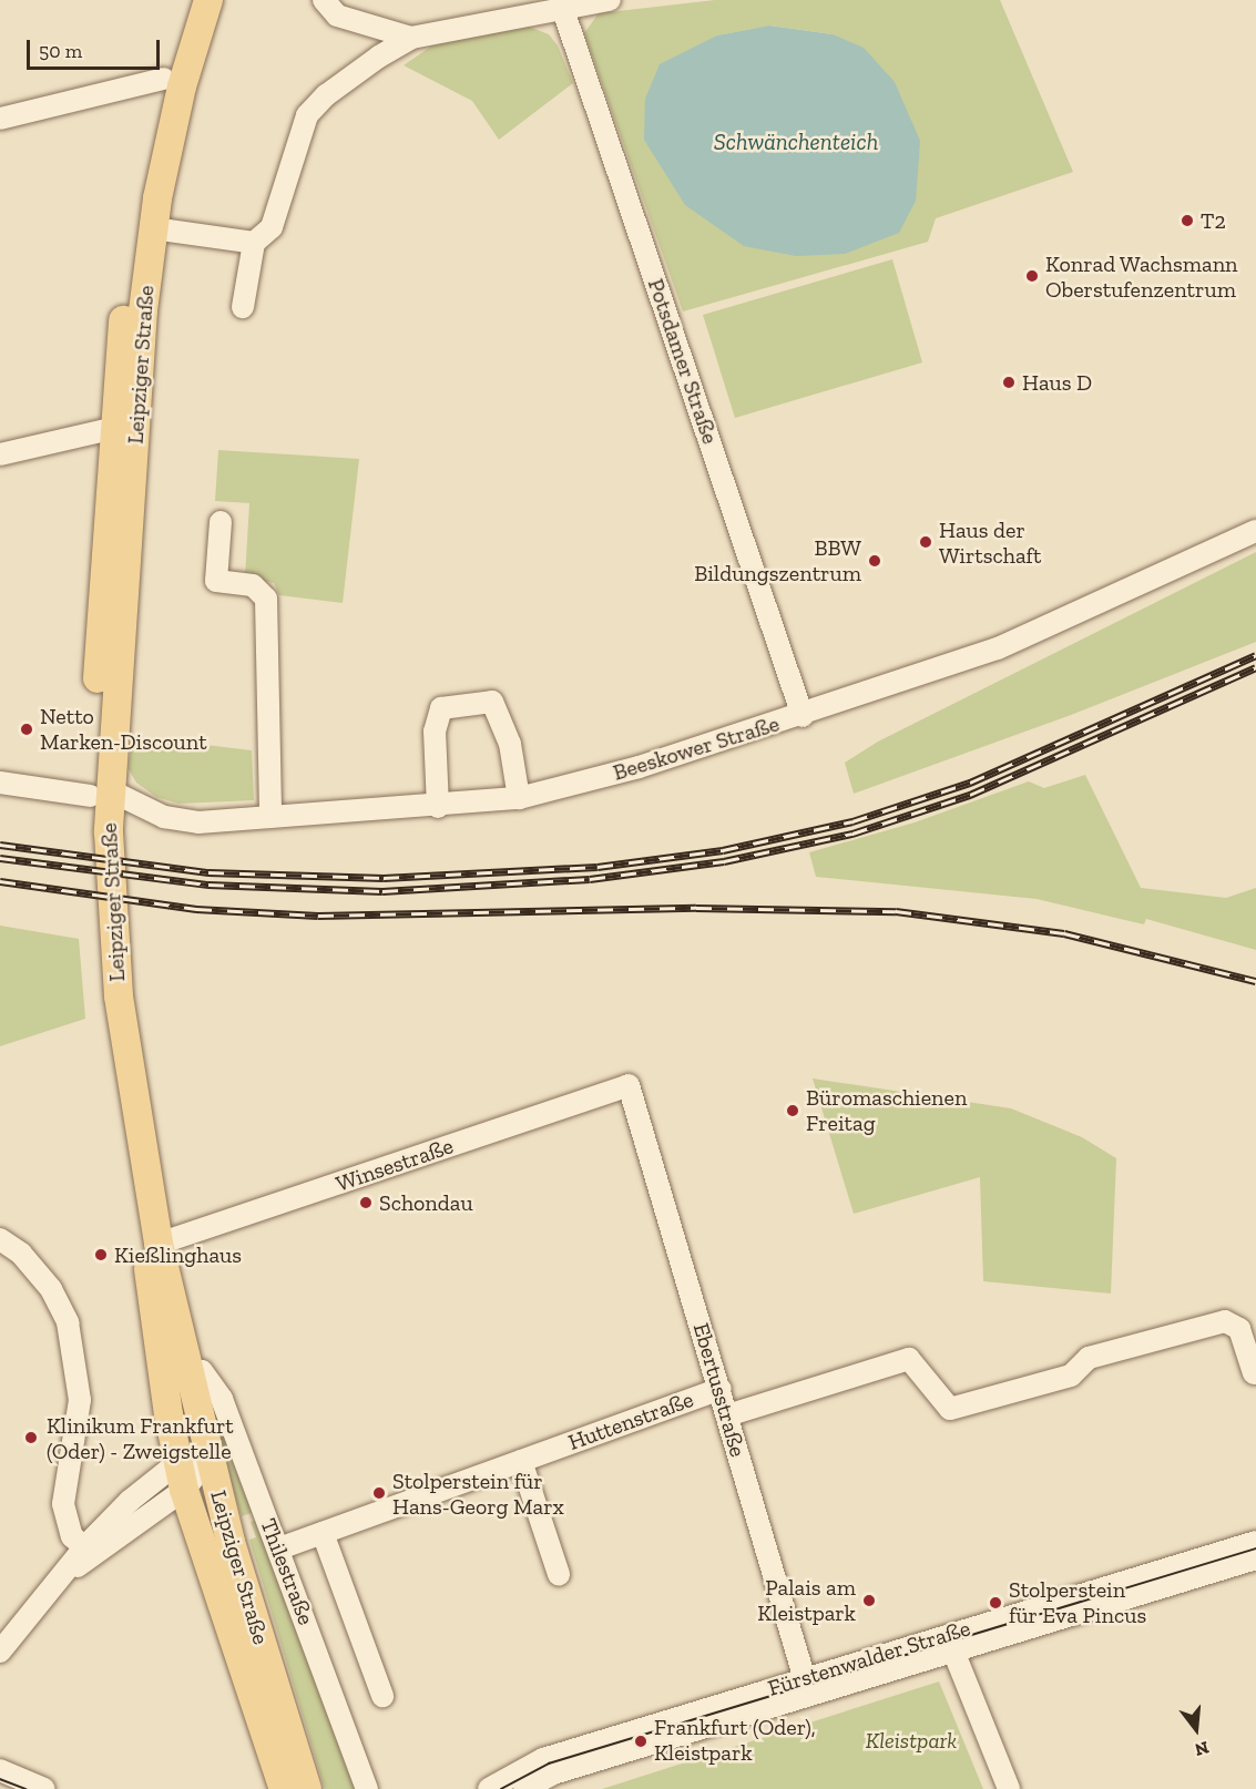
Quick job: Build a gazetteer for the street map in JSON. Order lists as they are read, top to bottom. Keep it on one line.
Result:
{"streets":{"main road":["Leipziger Straße"],"street":["Potsdamer Straße","Beeskower Straße","Winsestraße","Ebertusstraße","Huttenstraße","Thilestraße","Fürstenwalder Straße"]},"crossings":[["Potsdamer Straße","Beeskower Straße"],["Leipziger Straße","Beeskower Straße"],["Leipziger Straße","Winsestraße"],["Leipziger Straße","Thilestraße"],["Winsestraße","Ebertusstraße"],["Ebertusstraße","Huttenstraße"],["Ebertusstraße","Fürstenwalder Straße"],["Huttenstraße","Thilestraße"]],"water":["Schwänchenteich"],"parks":["Kleistpark"],"places":["T2","Konrad Wachsmann Oberstufenzentrum","Haus D","Haus der Wirtschaft","BBW Bildungszentrum","Netto Marken-Discount","Büromaschienen Freitag","Schondau","Kießlinghaus","Klinikum Frankfurt (Oder) - Zweigstelle","Stolperstein für Hans-Georg Marx","Palais am Kleistpark","Stolperstein für Eva Pincus","Frankfurt (Oder), Kleistpark"],"scale_bar":"50 m","north":"bottom"}
